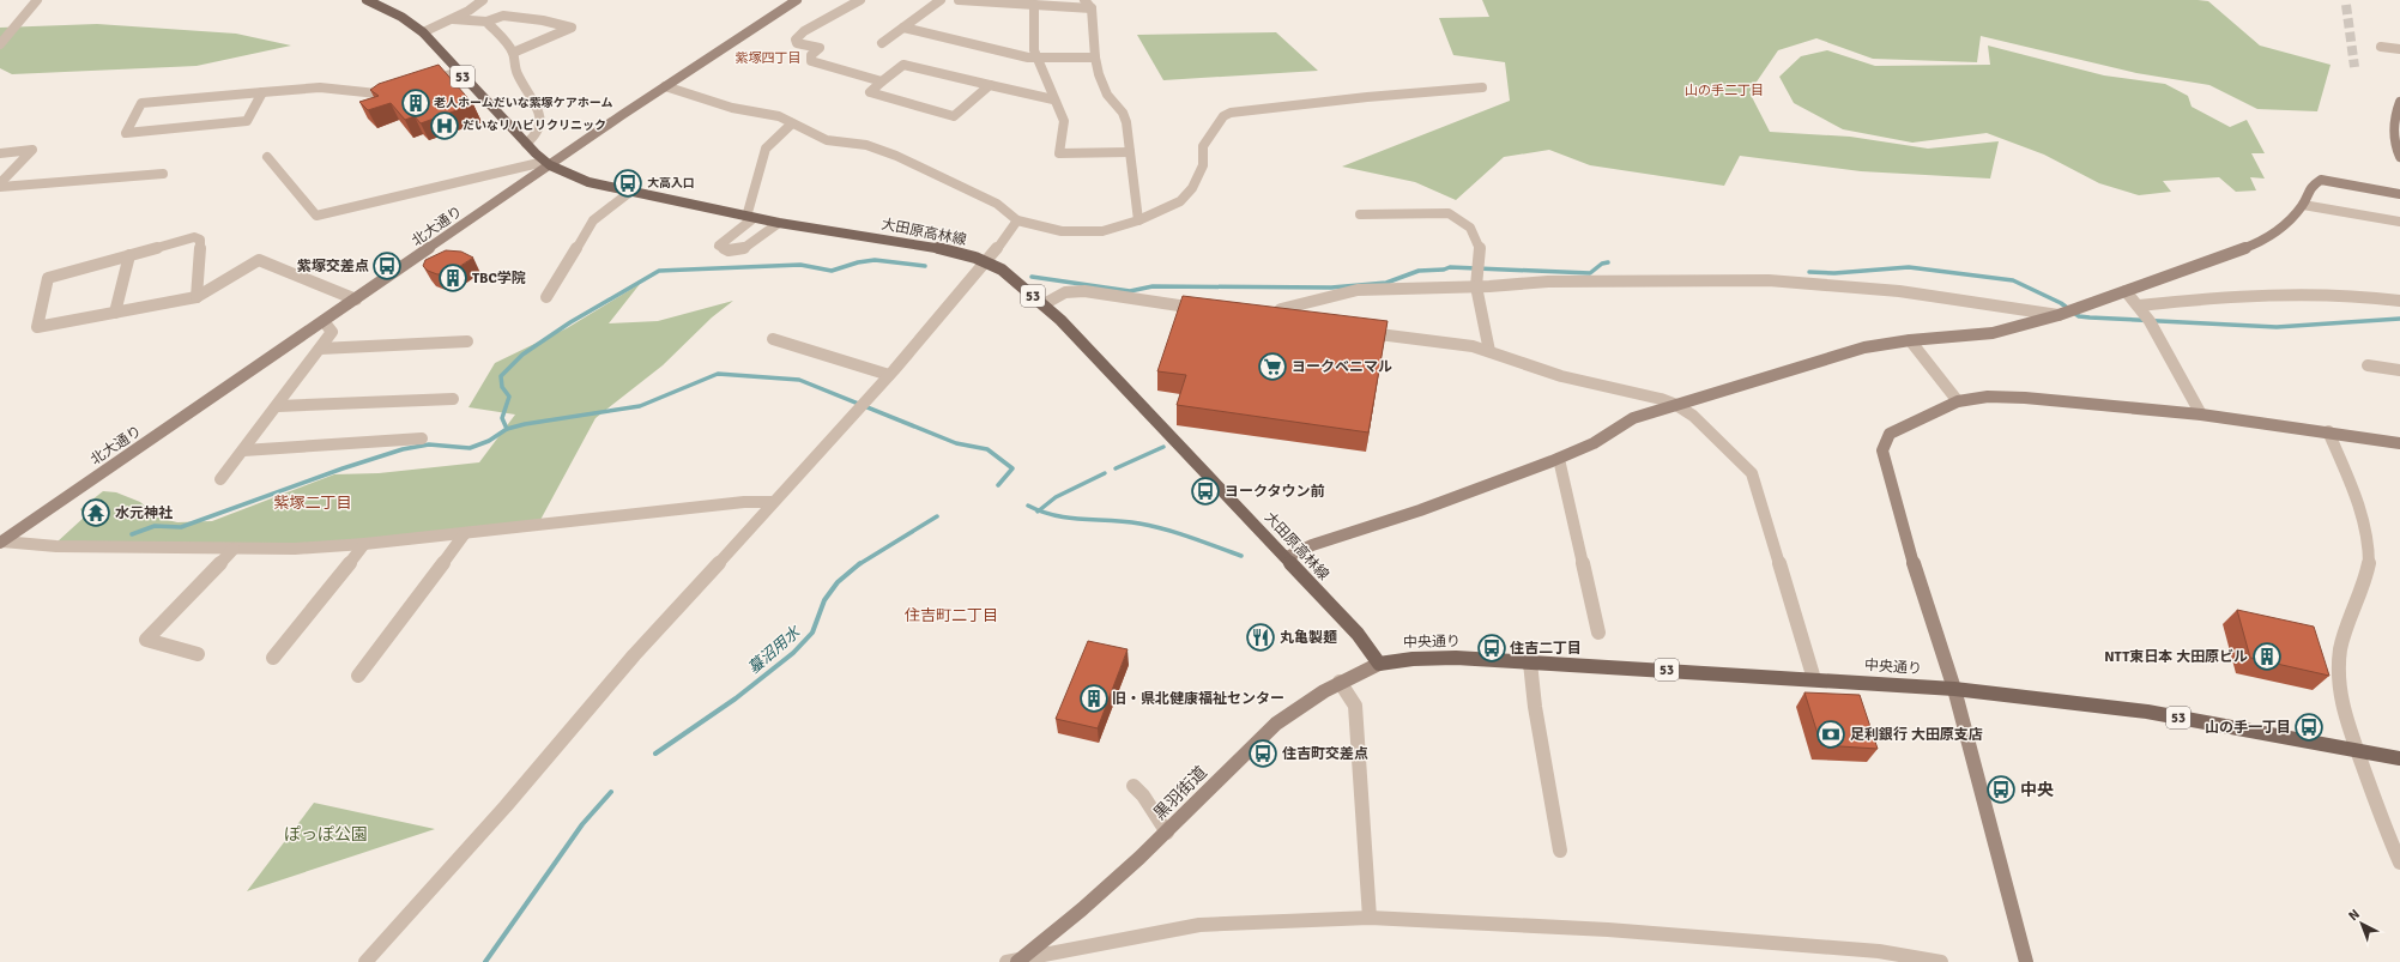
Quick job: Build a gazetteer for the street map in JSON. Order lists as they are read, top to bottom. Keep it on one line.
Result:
{"streets":{"main road":["53","大田原高林線","中央通り"],"street":["北大通り","黒羽街道"]},"crossings":[["北大通り","大田原高林線"],["大田原高林線","中央通り"],["大田原高林線","黒羽街道"],["中央通り","黒羽街道"]],"districts":["紫塚四丁目","山の手二丁目","紫塚二丁目","住吉町二丁目"],"water":["蟇沼用水"],"parks":["ぽっぽ公園"],"places":{"building":["老人ホームだいな紫塚ケアホーム","TBC学院","NTT東日本 大田原ビル","旧・県北健康福祉センター"],"hospital":["だいなリハビリクリニック"],"bus stop":["大高入口","紫塚交差点","ヨークタウン前","住吉二丁目","山の手一丁目","住吉町交差点","中央"],"supermarket":["ヨークベニマル"],"temple":["水元神社"],"restaurant":["丸亀製麺"],"bank":["足利銀行 大田原支店"]},"north":"top left"}
